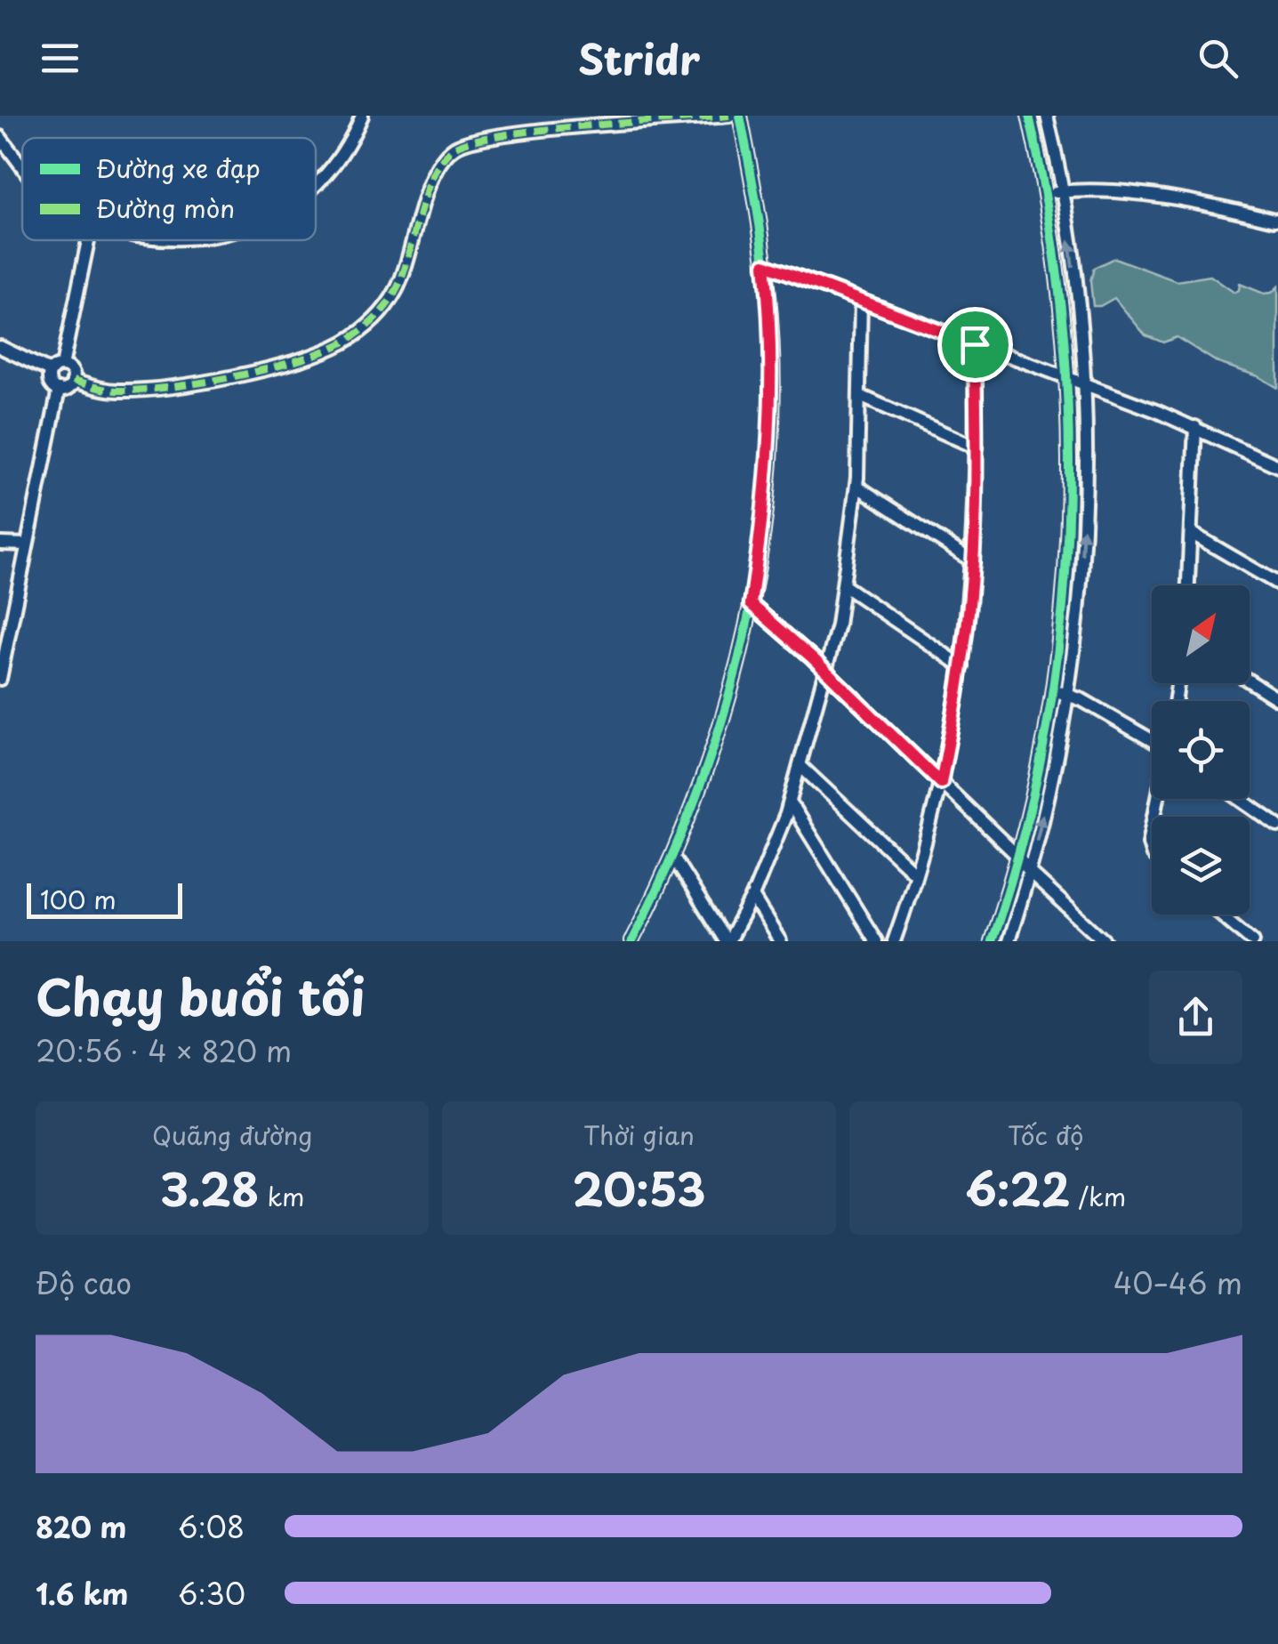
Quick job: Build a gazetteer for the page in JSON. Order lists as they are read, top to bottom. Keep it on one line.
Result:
{"legend":["Đường xe đạp","Đường mòn"],"scale_bar":"100 m","north":"top right","page":{"header":"Stridr","scale":"100 m","heading":["Chạy buổi tối","20:56 · 4 × 820 m"],"stats":[["Quãng đường","3.28 km"],["Thời gian","20:53"],["Tốc độ","6:22 /km"]],"chart":["Độ cao","40–46 m"],"list":[{"name":"820 m","note":"6:08"},{"name":"1.6 km","note":"6:30"}]}}
